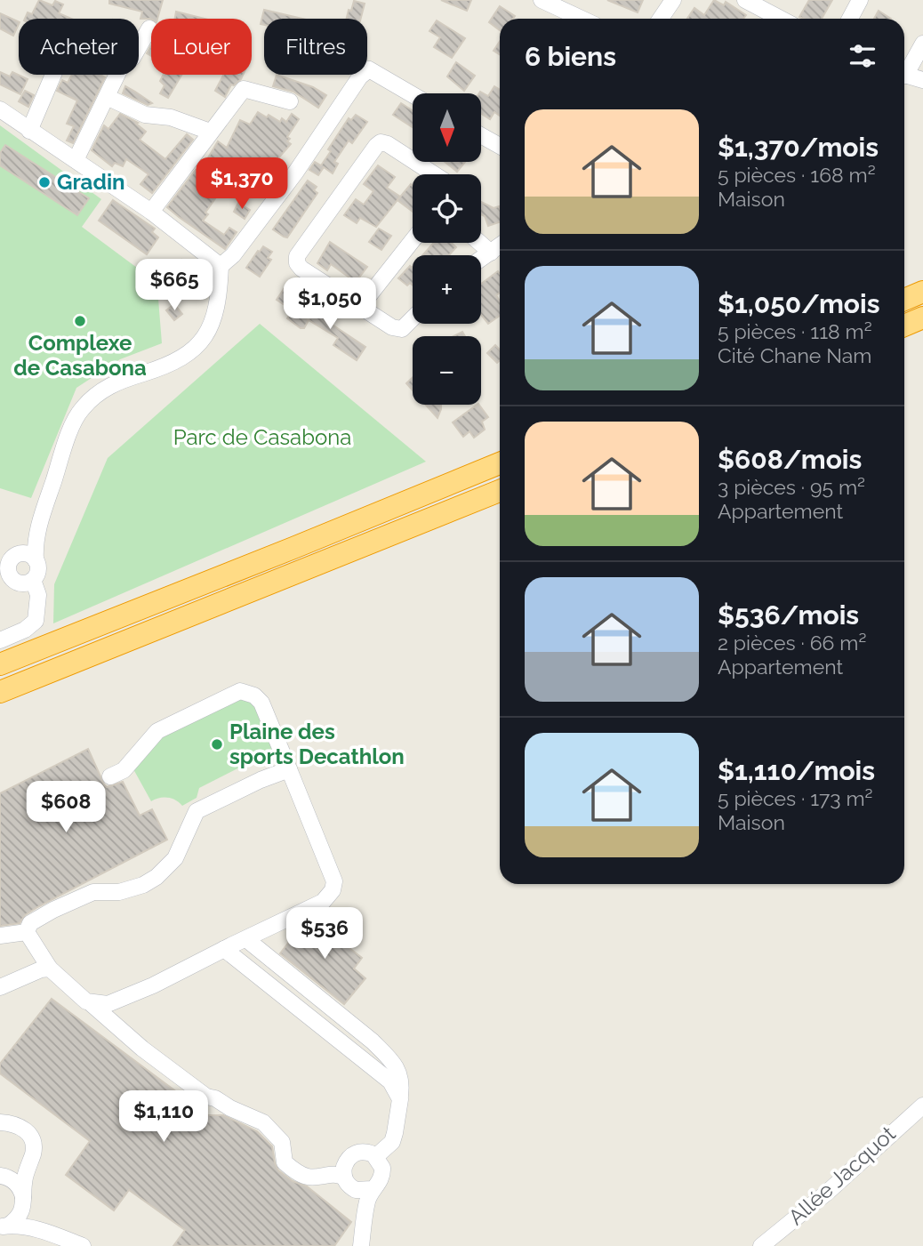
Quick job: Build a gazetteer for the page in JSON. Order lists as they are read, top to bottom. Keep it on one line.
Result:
{"streets":{"street":["Allée Jacquot"]},"parks":["Parc de Casabona"],"places":["Gradin","Complexe de Casabona","Plaine des sports Decathlon"],"north":"bottom","page":{"chip":["Acheter","Louer","Filtres"],"heading":"6 biens","map_buttons":["+","−"],"list":[{"name":"$1,370/mois","note":"5 pièces · 168 m² · Maison"},{"name":"$1,050/mois","note":"5 pièces · 118 m² · Cité Chane Nam"},{"name":"$608/mois","note":"3 pièces · 95 m² · Appartement"},{"name":"$536/mois","note":"2 pièces · 66 m² · Appartement"},{"name":"$1,110/mois","note":"5 pièces · 173 m² · Maison"}],"price":["$1,370","$665","$1,050","$608","$536","$1,110"]}}
